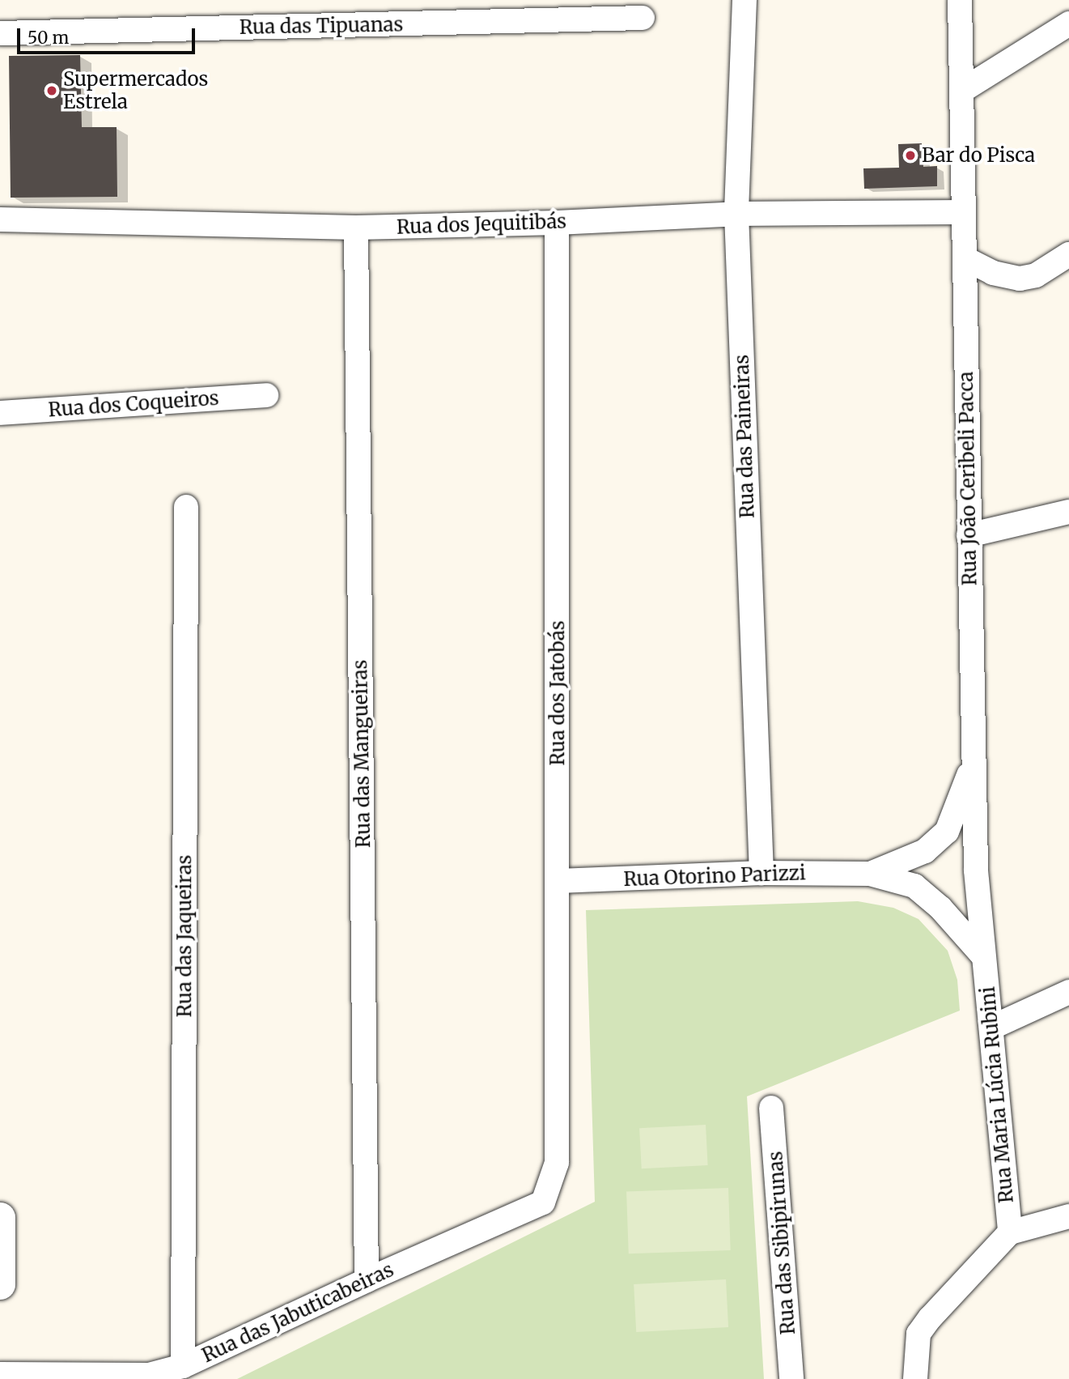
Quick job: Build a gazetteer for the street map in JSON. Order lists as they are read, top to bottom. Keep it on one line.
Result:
{"streets":{"street":["Rua das Tipuanas","Rua dos Jequitibás","Rua dos Coqueiros","Rua das Paineiras","Rua João Ceribeli Pacca","Rua dos Jatobás","Rua das Mangueiras","Rua Otorino Parizzi","Rua das Jaqueiras","Rua Maria Lúcia Rubini","Rua das Sibipirunas","Rua das Jabuticabeiras"]},"crossings":[["Rua dos Jequitibás","Rua das Paineiras"],["Rua dos Jequitibás","Rua João Ceribeli Pacca"],["Rua dos Jequitibás","Rua dos Jatobás"],["Rua dos Jequitibás","Rua das Mangueiras"],["Rua das Paineiras","Rua Otorino Parizzi"],["Rua João Ceribeli Pacca","Rua Maria Lúcia Rubini"],["Rua dos Jatobás","Rua Otorino Parizzi"],["Rua dos Jatobás","Rua das Jabuticabeiras"],["Rua das Mangueiras","Rua das Jabuticabeiras"],["Rua das Jaqueiras","Rua das Jabuticabeiras"]],"places":["Supermercados Estrela","Bar do Pisca"],"scale_bar":"50 m"}
